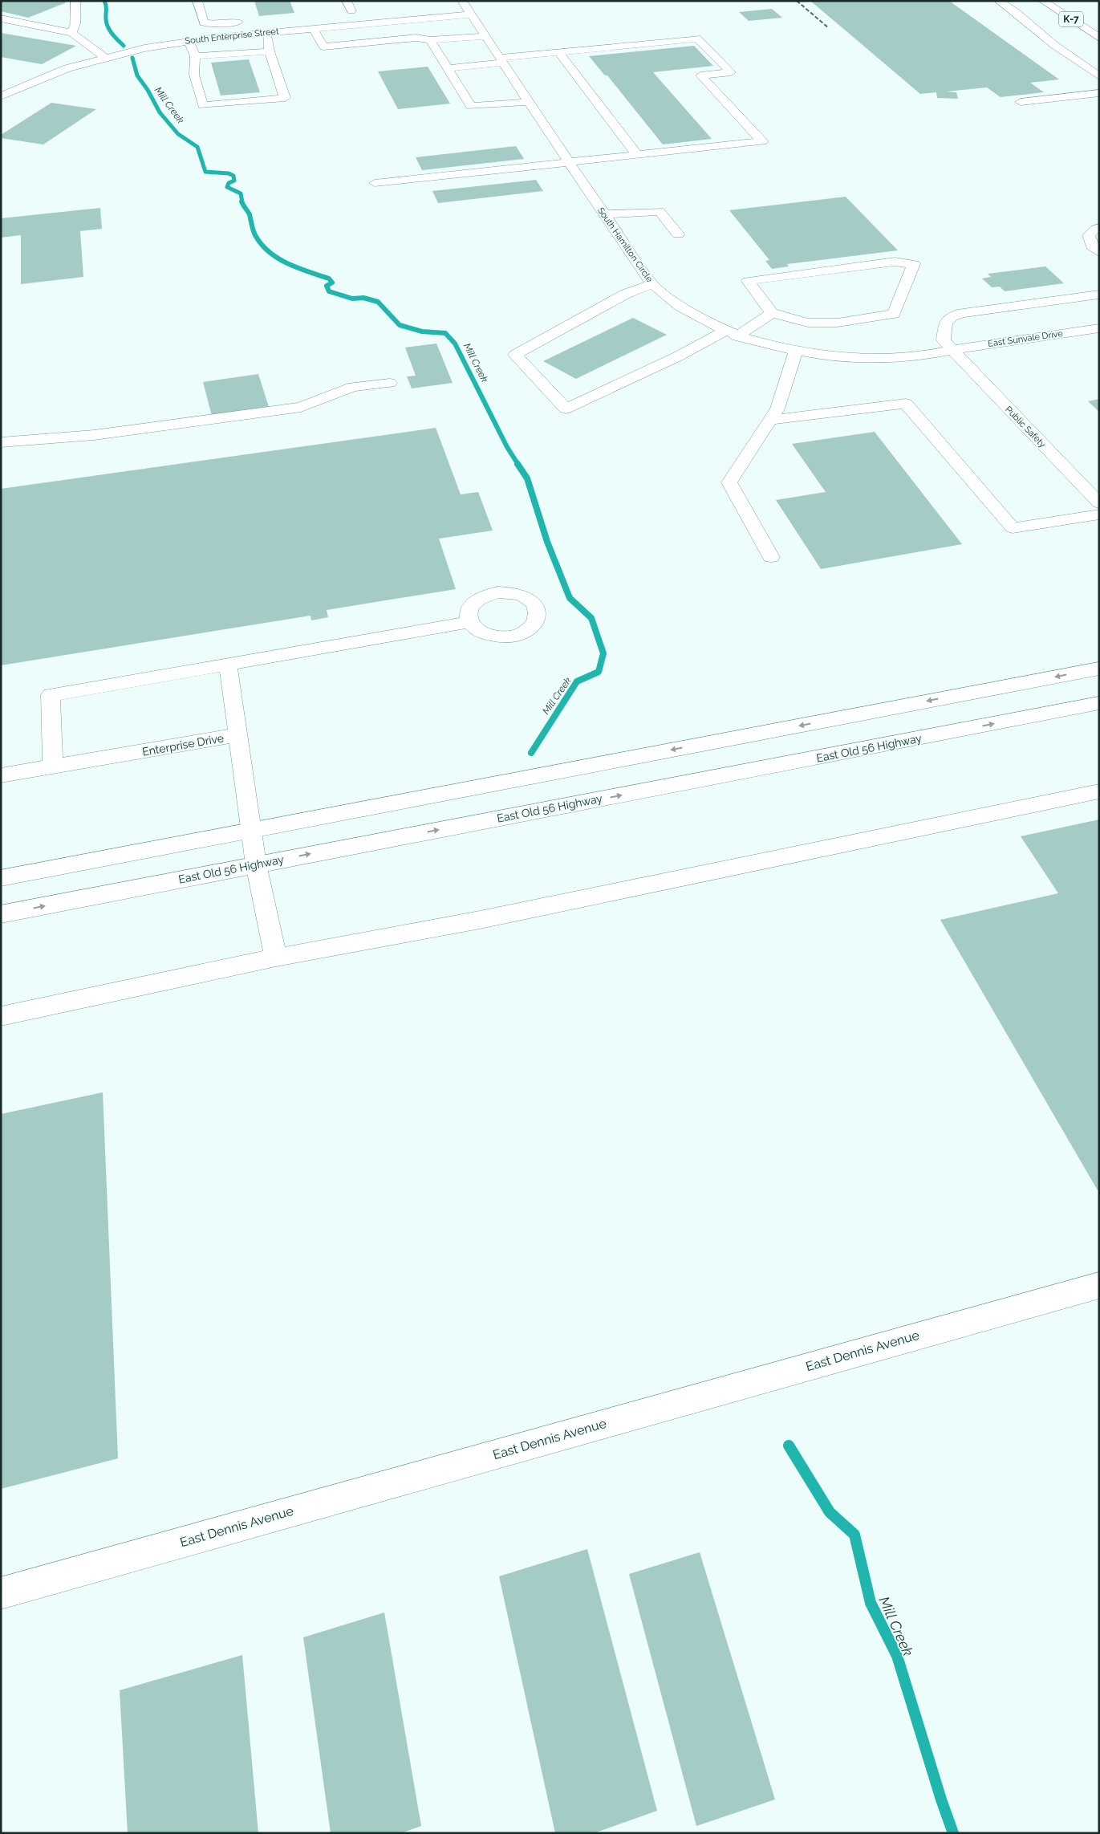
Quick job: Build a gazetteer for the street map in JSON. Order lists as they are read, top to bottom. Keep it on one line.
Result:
{"streets":{"main road":["K-7","South Enterprise Street","South Hamilton Circle","East Sunvale Drive","Public Safety","Enterprise Drive","East Old 56 Highway","East Dennis Avenue"]},"crossings":[["South Enterprise Street","South Hamilton Circle"],["South Hamilton Circle","East Sunvale Drive"],["South Hamilton Circle","Public Safety"],["East Sunvale Drive","Public Safety"],["Enterprise Drive","East Old 56 Highway"]],"water":["Mill Creek"]}
